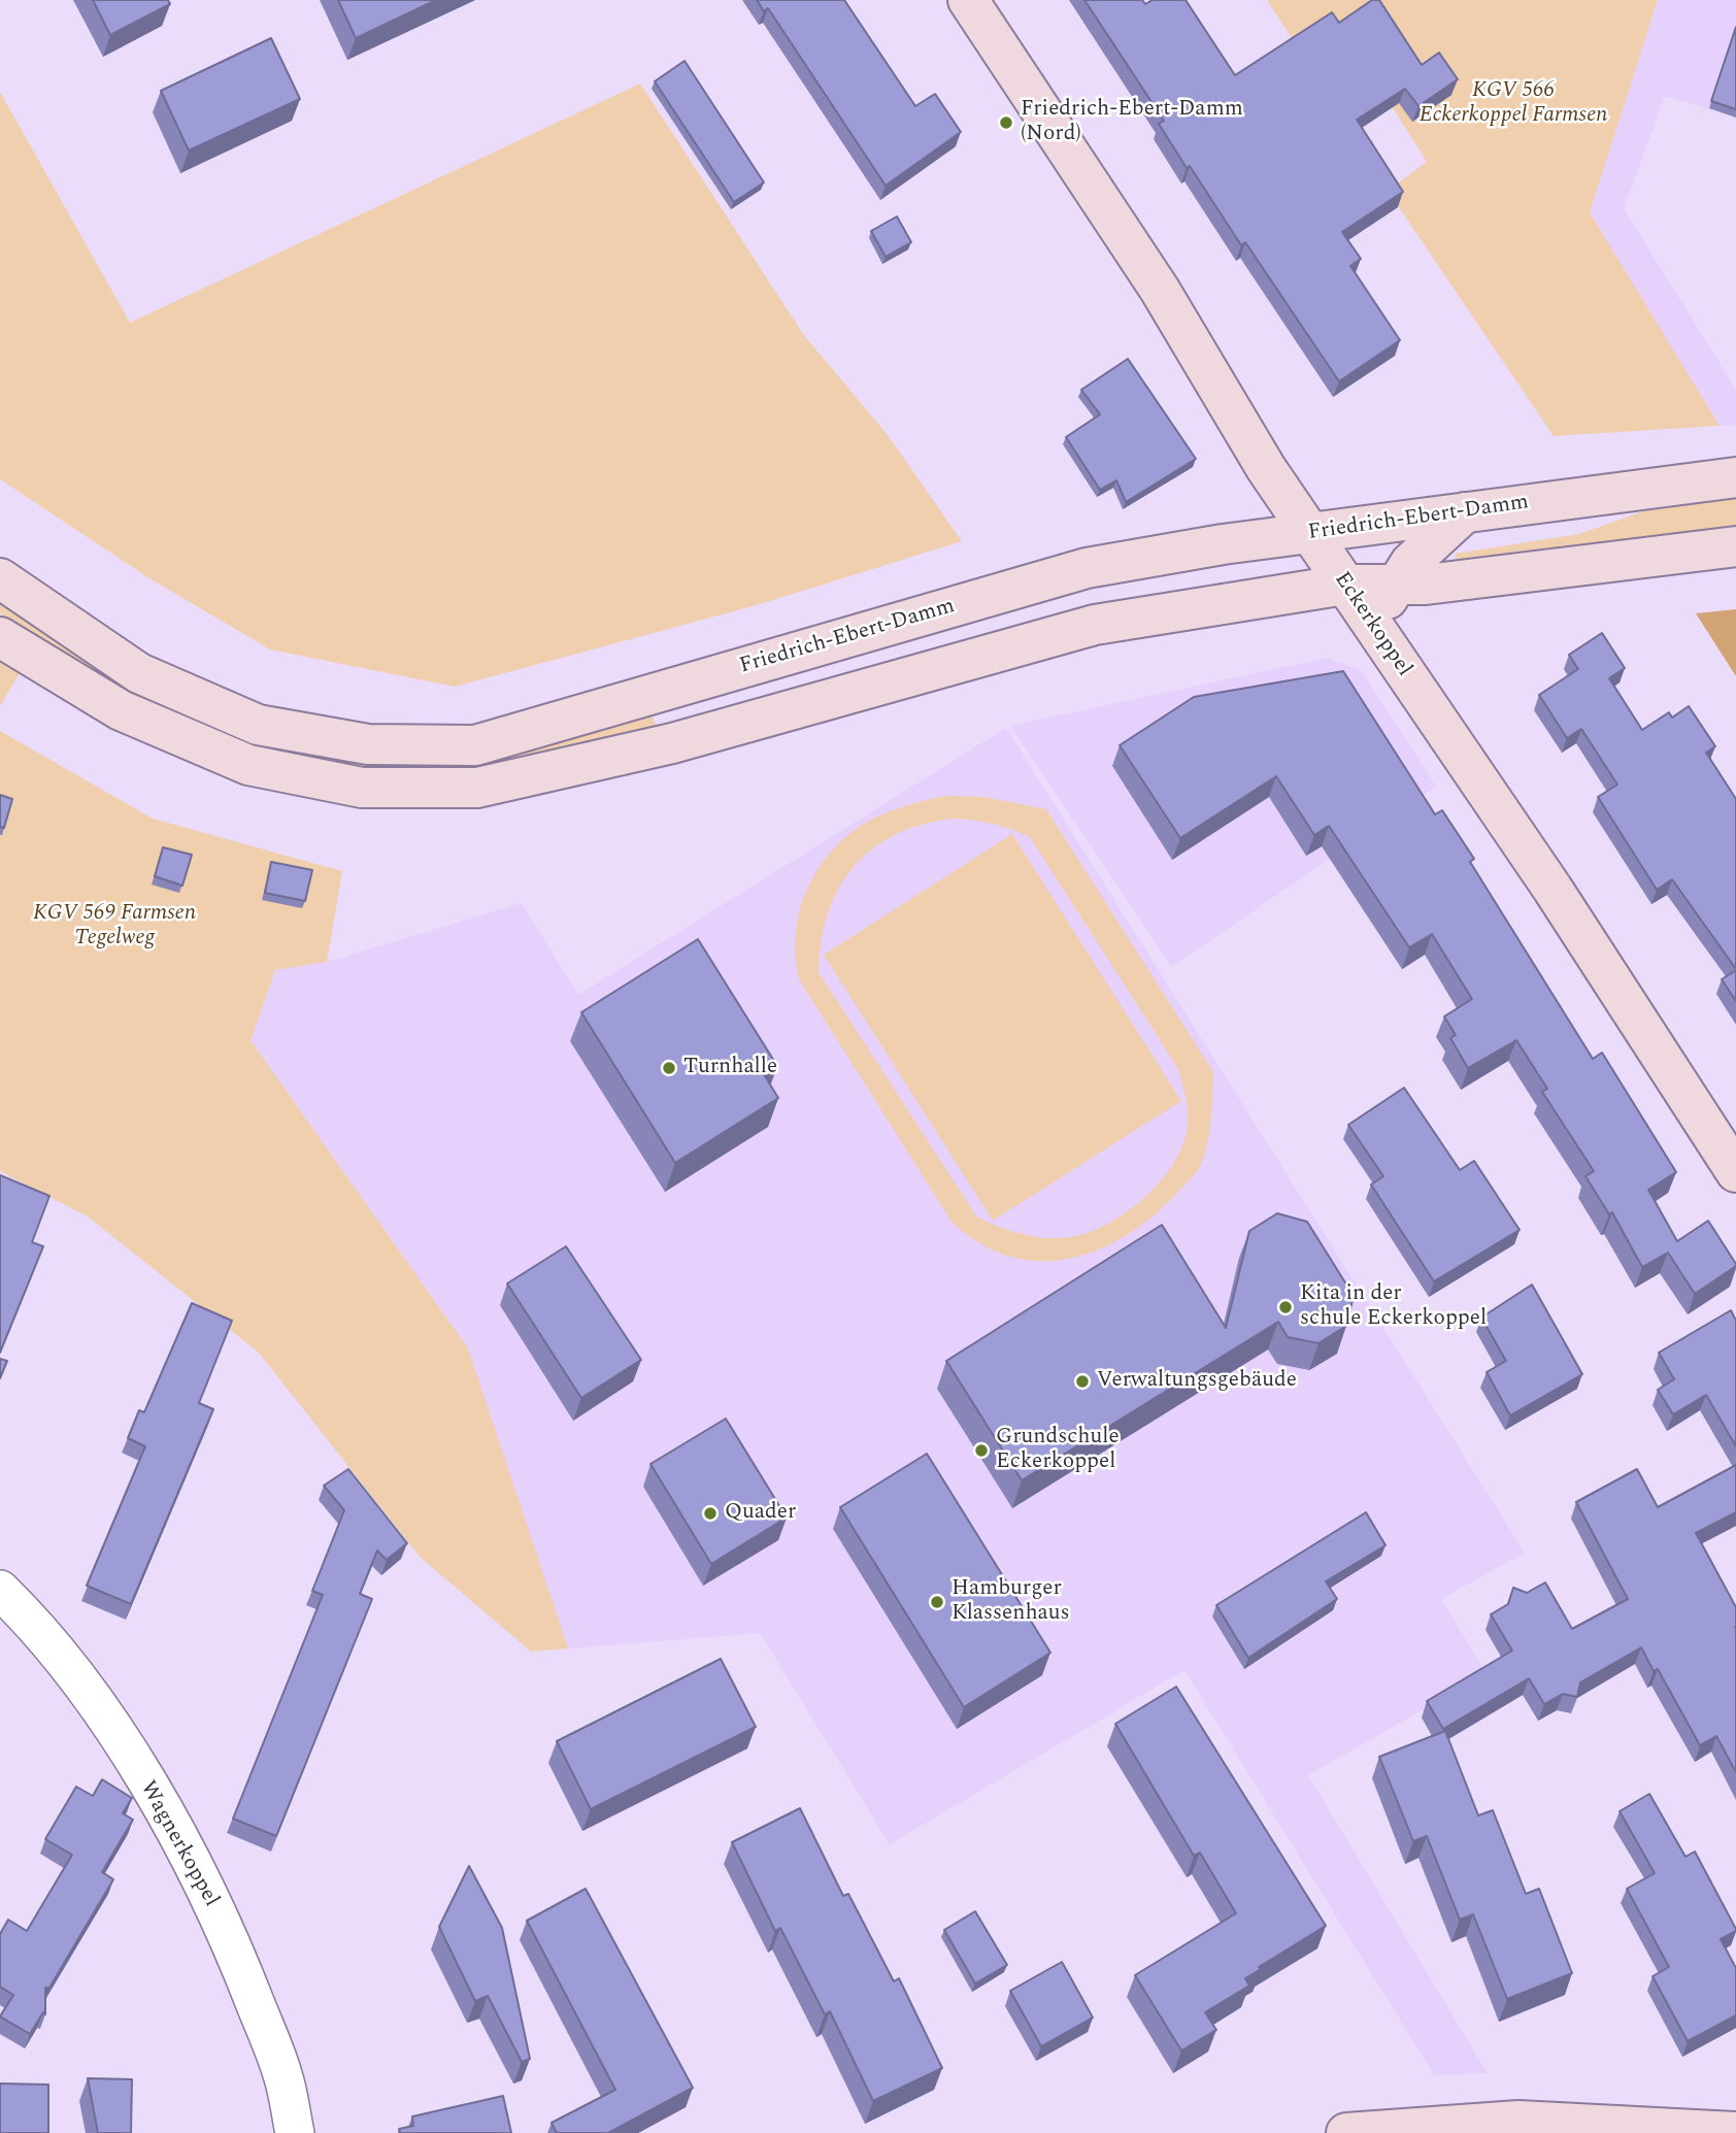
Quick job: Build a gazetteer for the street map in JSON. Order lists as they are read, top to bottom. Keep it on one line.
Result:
{"streets":{"main road":["Friedrich-Ebert-Damm","Eckerkoppel"],"street":["Wagnerkoppel"]},"crossings":[["Friedrich-Ebert-Damm","Eckerkoppel"]],"parks":["KGV 566 Eckerkoppel Farmsen","KGV 569 Farmsen Tegelweg"],"places":["Friedrich-Ebert-Damm (Nord)","Turnhalle","Kita in der schule Eckerkoppel","Verwaltungsgebäude","Grundschule Eckerkoppel","Quader","Hamburger Klassenhaus"]}
